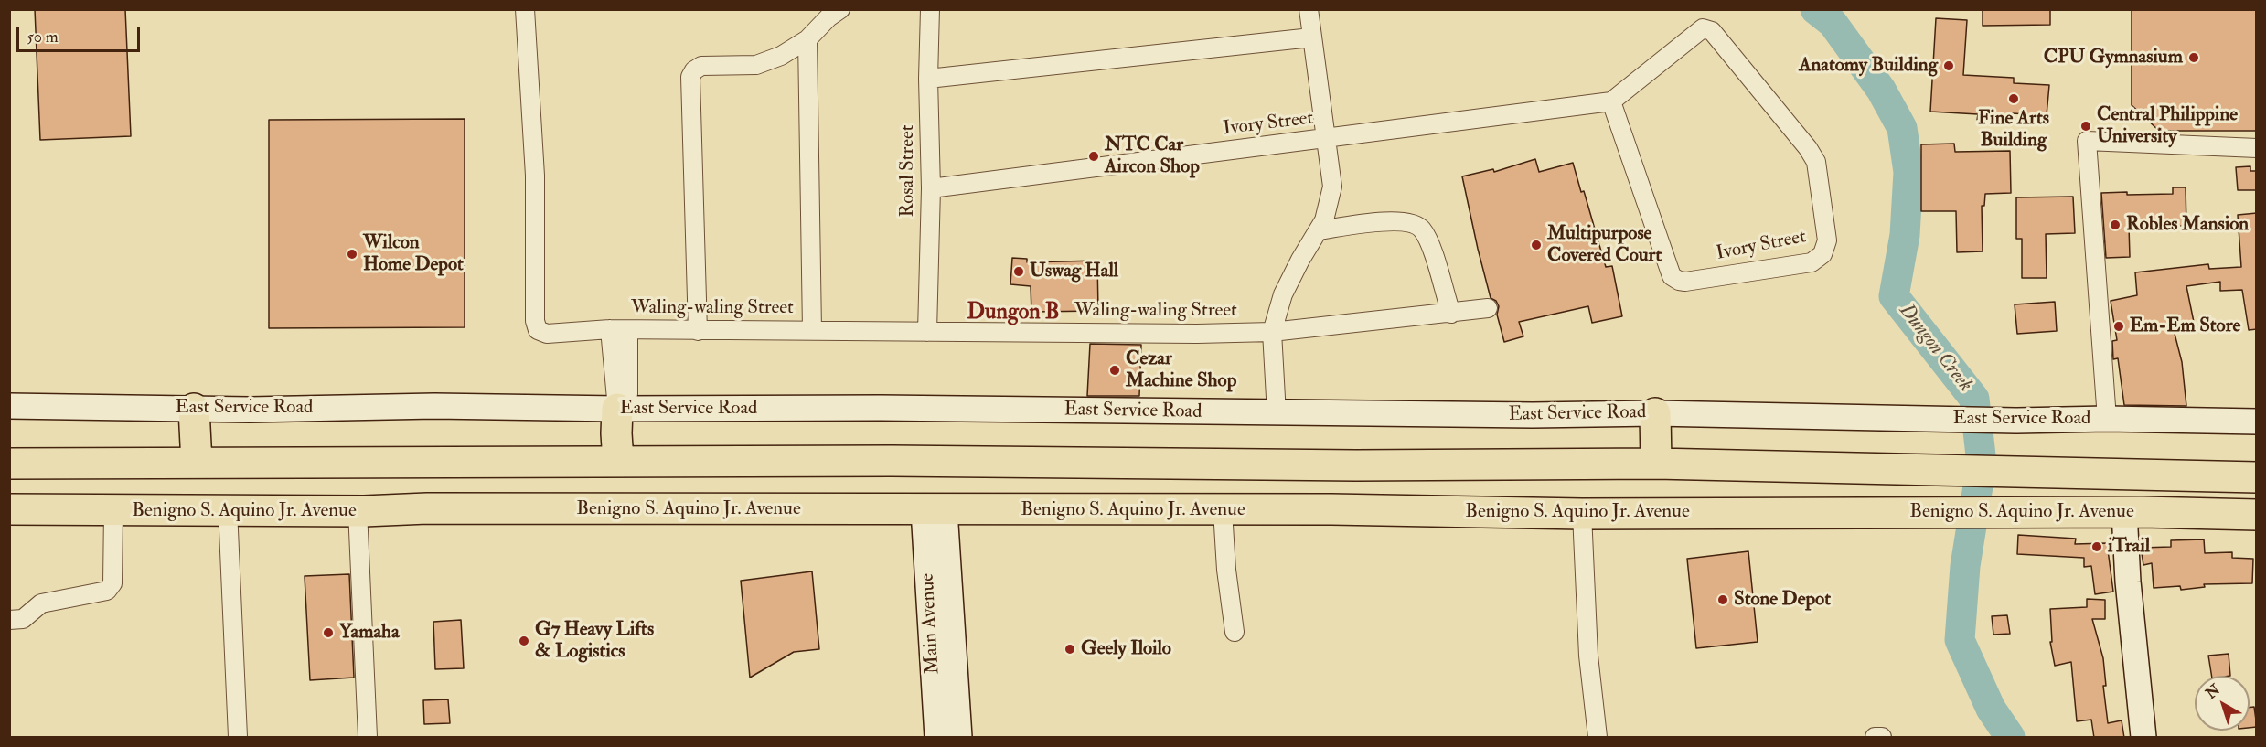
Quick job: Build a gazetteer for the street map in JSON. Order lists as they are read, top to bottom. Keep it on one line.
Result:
{"streets":{"highway":["Benigno S. Aquino Jr. Avenue"],"street":["Ivory Street","Rosal Street","Waling-waling Street","East Service Road","Main Avenue"]},"crossings":[["Ivory Street","Rosal Street"],["Rosal Street","Waling-waling Street"],["Benigno S. Aquino Jr. Avenue","Main Avenue"]],"districts":["Dungon B"],"water":["Dungon Creek"],"places":["CPU Gymnasium","Anatomy Building","Fine Arts Building","Central Philippine University","NTC Car Aircon Shop","Robles Mansion","Multipurpose Covered Court","Wilcon Home Depot","Uswag Hall","Em-Em Store","Cezar Machine Shop","iTrail","Stone Depot","Yamaha","G7 Heavy Lifts & Logistics","Geely Iloilo"],"scale_bar":"50 m","north":"top left"}
